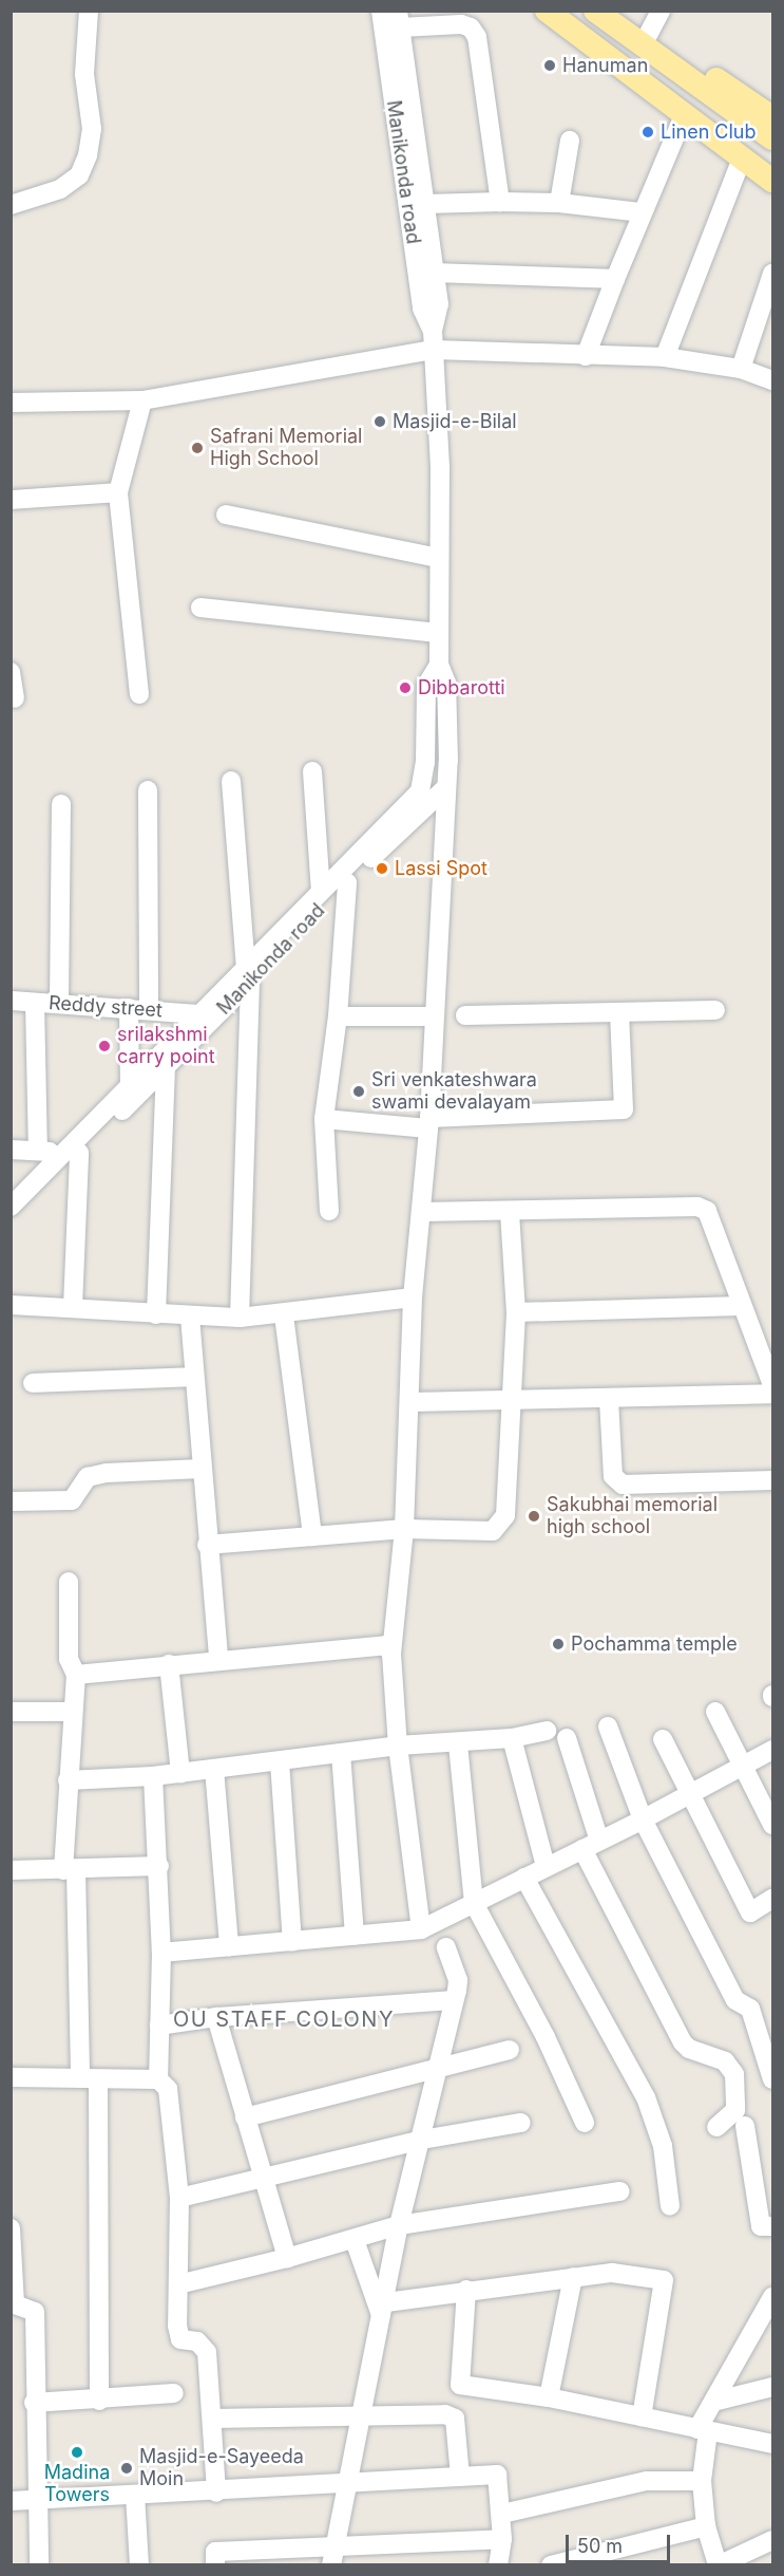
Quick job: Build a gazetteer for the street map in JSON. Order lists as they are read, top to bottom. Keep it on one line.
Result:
{"streets":{"street":["Manikonda road","Reddy street"]},"crossings":[["Manikonda road","Reddy street"]],"districts":["OU STAFF COLONY"],"places":["Hanuman","Linen Club","Masjid-e-Bilal","Safrani Memorial High School","Dibbarotti","Lassi Spot","srilakshmi carry point","Sri venkateshwara swami devalayam","Sakubhai memorial high school","Pochamma temple","Madina Towers","Masjid-e-Sayeeda Moin"],"scale_bar":"50 m"}
